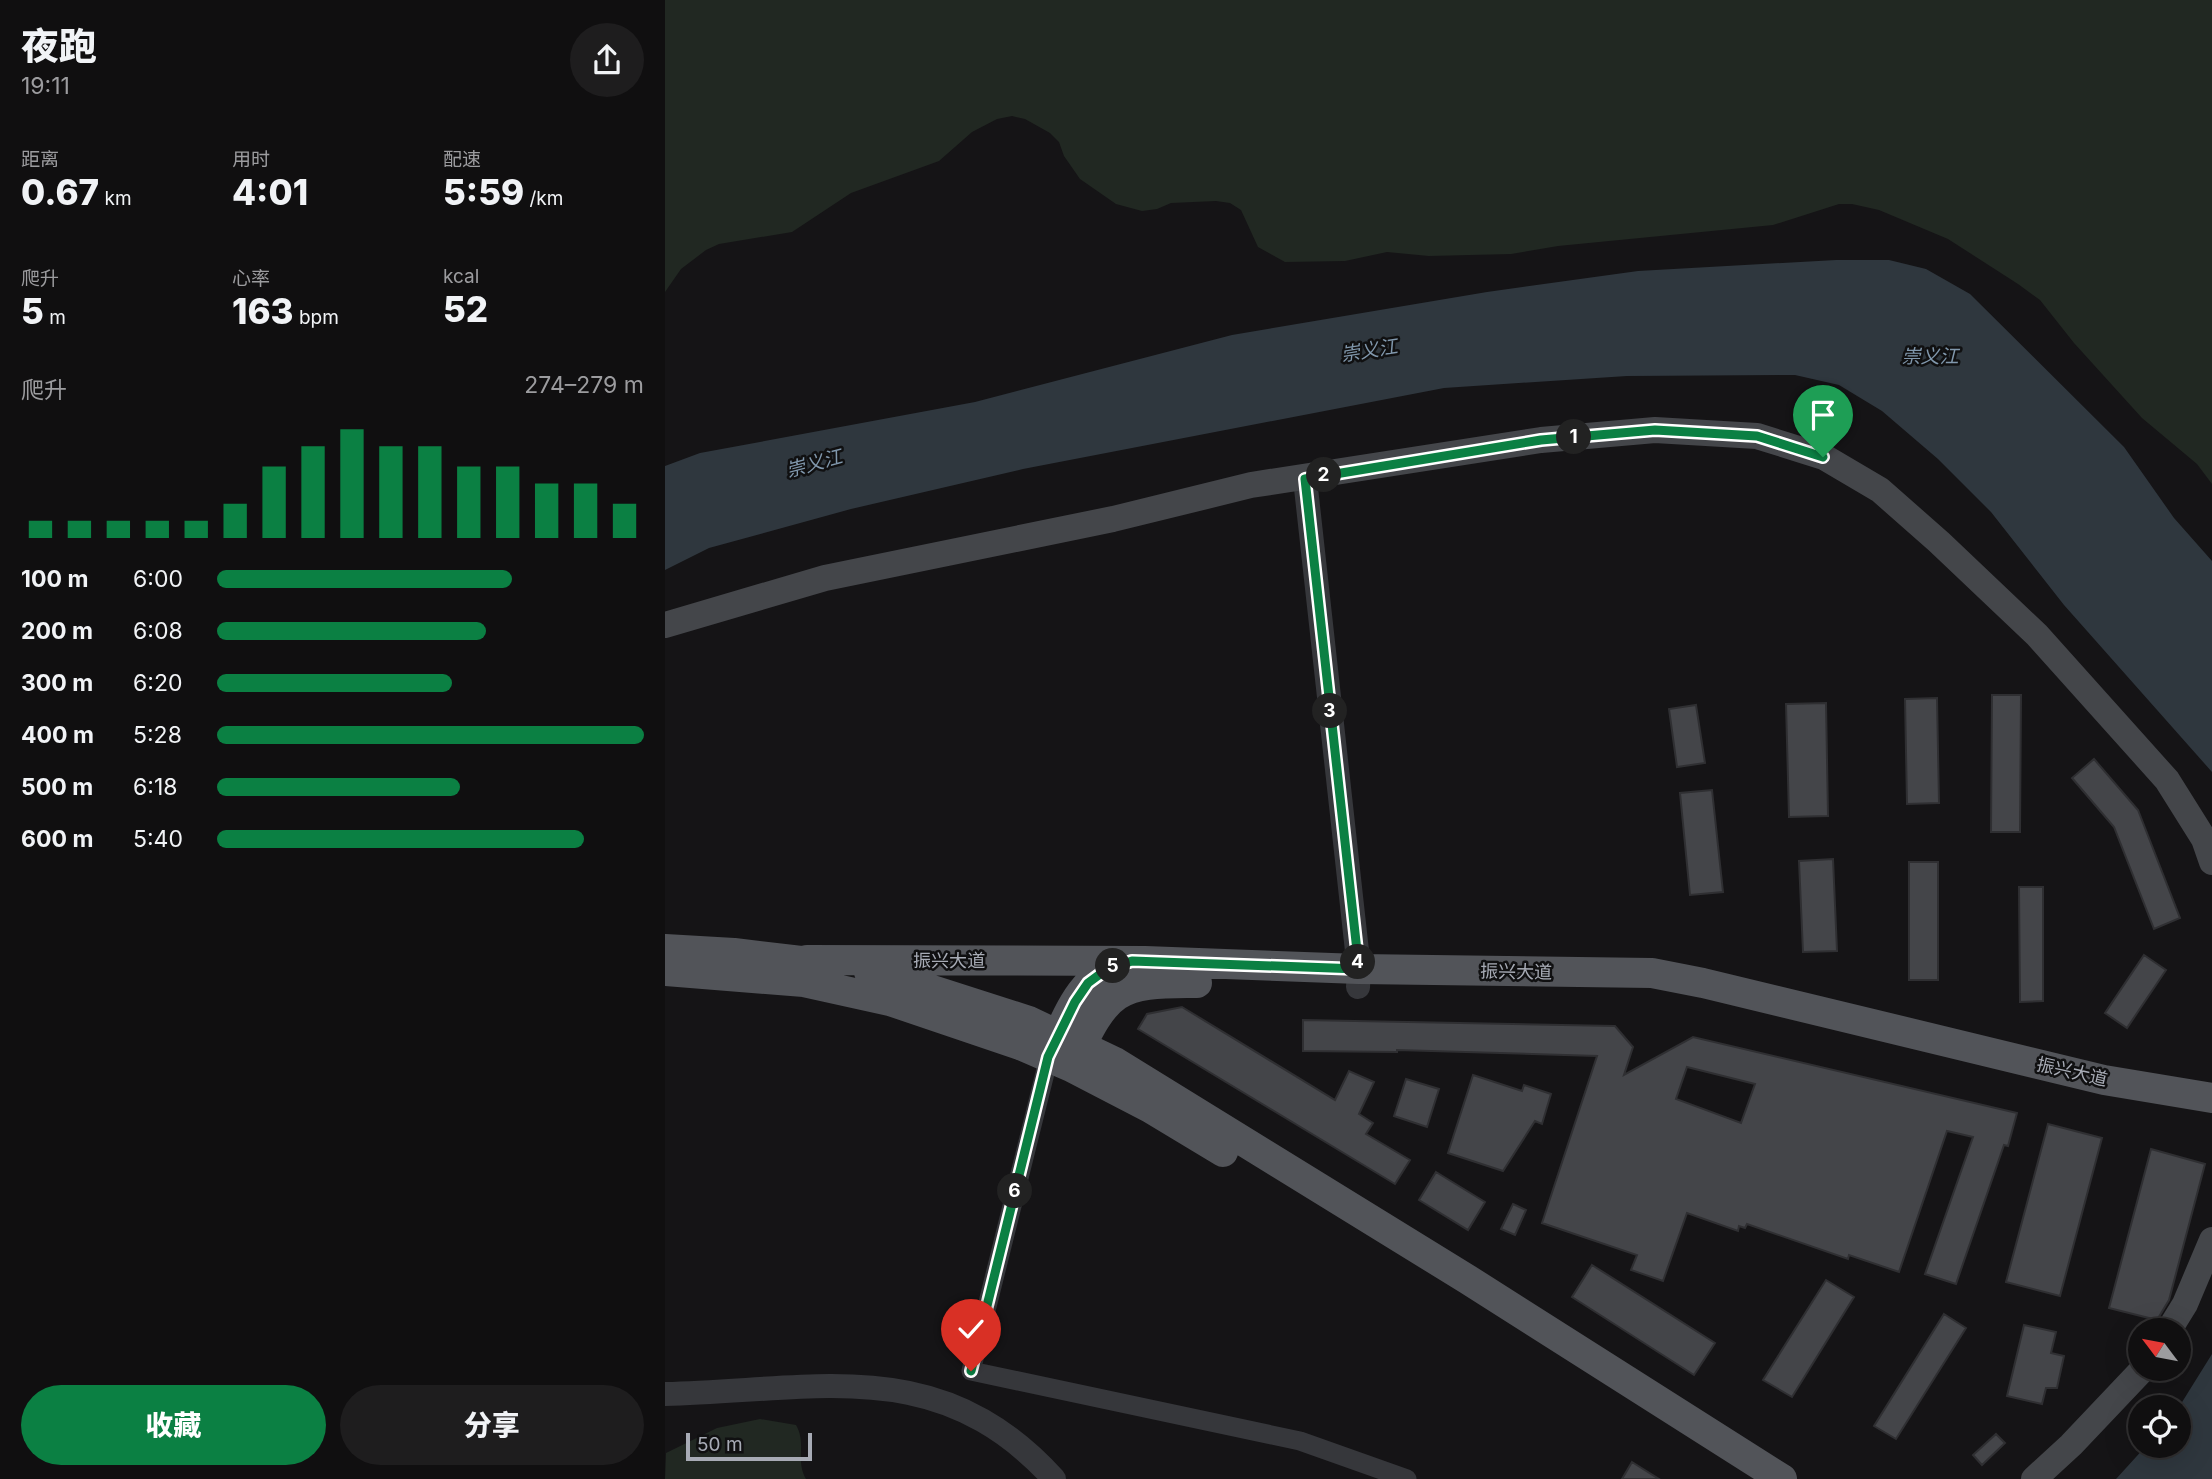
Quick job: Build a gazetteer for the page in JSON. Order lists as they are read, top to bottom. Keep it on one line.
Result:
{"streets":{"main road":["振兴大道"]},"water":["崇义江"],"scale_bar":"50 m","north":"top left","page":{"heading":["夜跑","19:11"],"stats":[["距离","0.67 km"],["用时","4:01"],["配速","5:59 /km"],["爬升","5 m"],["心率","163 bpm"],["kcal","52"]],"chart":["爬升","274–279 m"],"pins":["1","2","3","4","5","6"],"list":[{"name":"100 m","note":"6:00"},{"name":"200 m","note":"6:08"},{"name":"300 m","note":"6:20"},{"name":"400 m","note":"5:28"},{"name":"500 m","note":"6:18"},{"name":"600 m","note":"5:40"}],"buttons":["收藏","分享"],"scale":"50 m"}}
